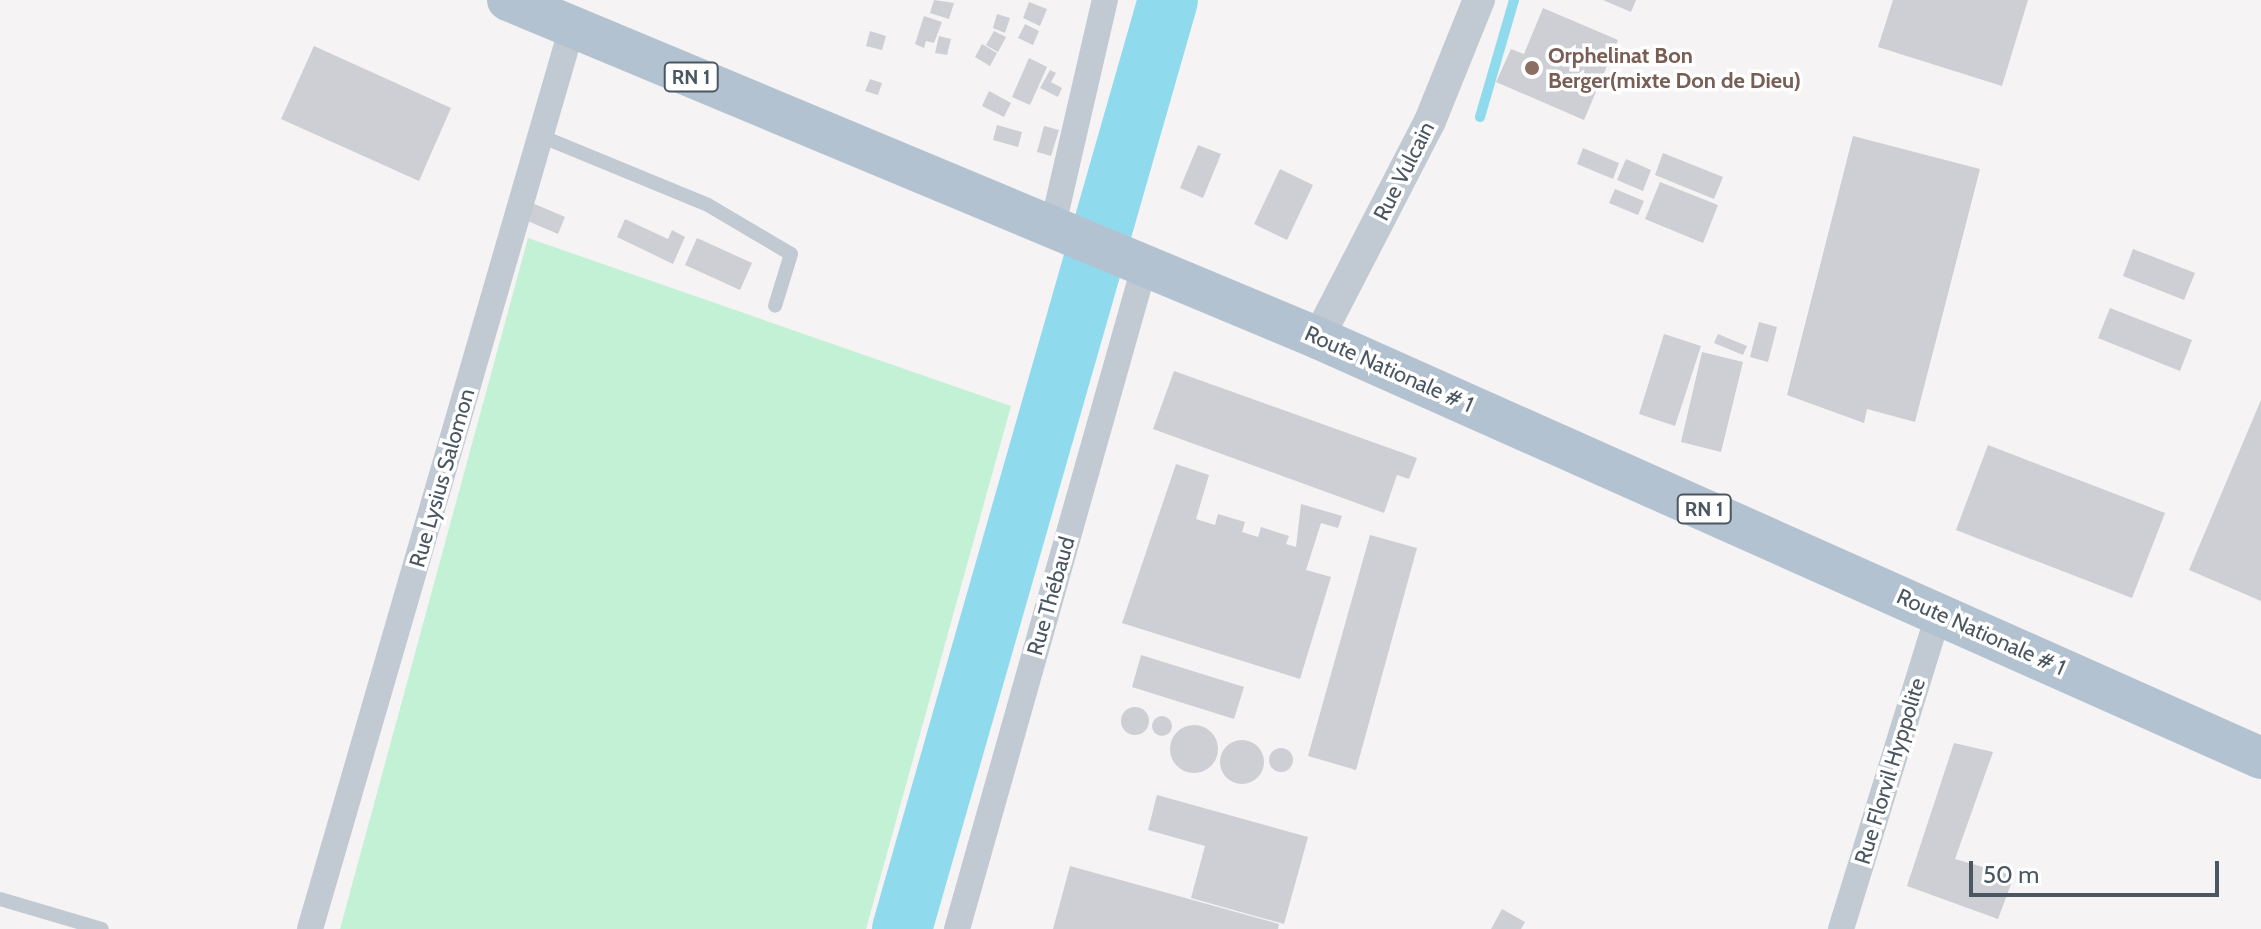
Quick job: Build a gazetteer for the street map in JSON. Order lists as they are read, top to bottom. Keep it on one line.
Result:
{"streets":{"main road":["RN 1","Route Nationale # 1"],"street":["Rue Vulcain","Rue Lysius Salomon","Rue Thébaud","Rue Florvil Hyppolite"]},"crossings":[["Rue Vulcain","Route Nationale # 1"],["Route Nationale # 1","Rue Lysius Salomon"],["Route Nationale # 1","Rue Thébaud"],["Route Nationale # 1","Rue Florvil Hyppolite"]],"places":["Orphelinat Bon Berger(mixte Don de Dieu)"],"scale_bar":"50 m"}
